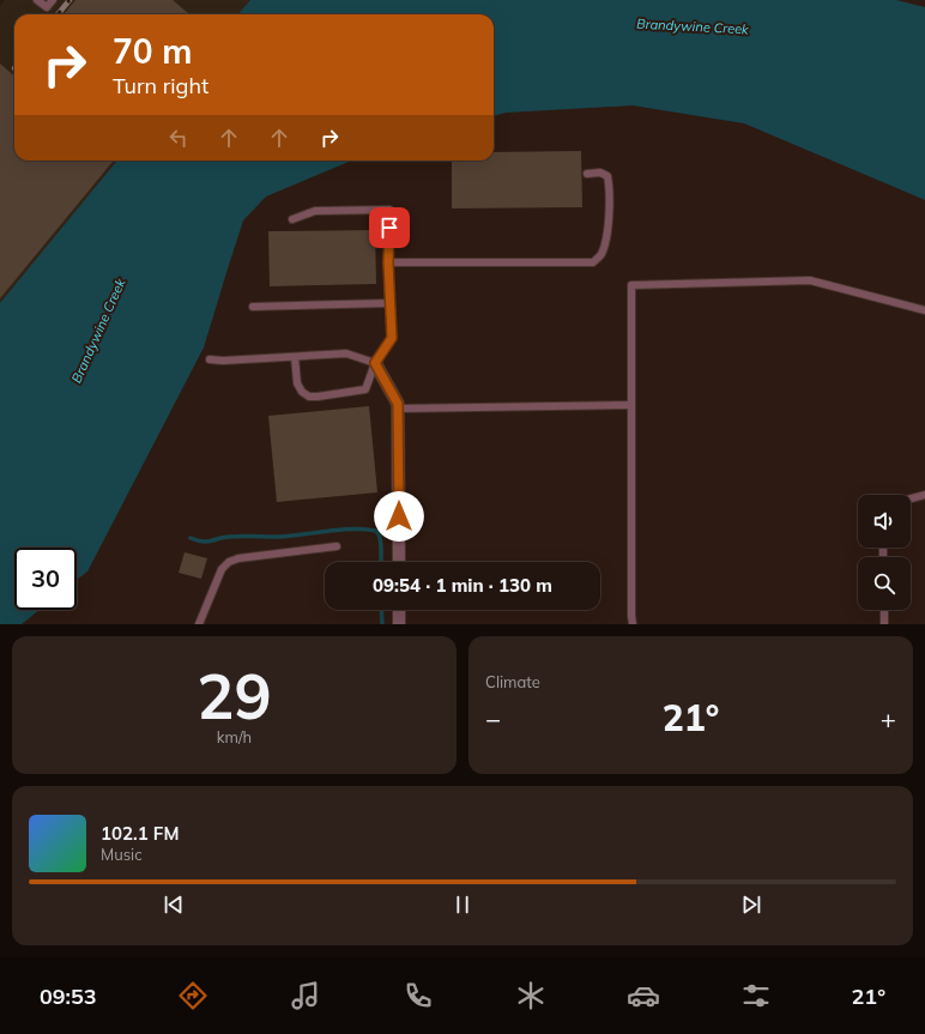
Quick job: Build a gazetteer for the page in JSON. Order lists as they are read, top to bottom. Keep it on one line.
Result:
{"water":["Brandywine Creek"],"page":{"turn":["70 m","Turn right"],"limit":"30","trip":"09:54 · 1 min · 130 m","tile":[["29","km/h"],"Climate"],"heat":["−","21°","+"],"song":["102.1 FM","Music"],"tabs":["09:53","21°"]}}
